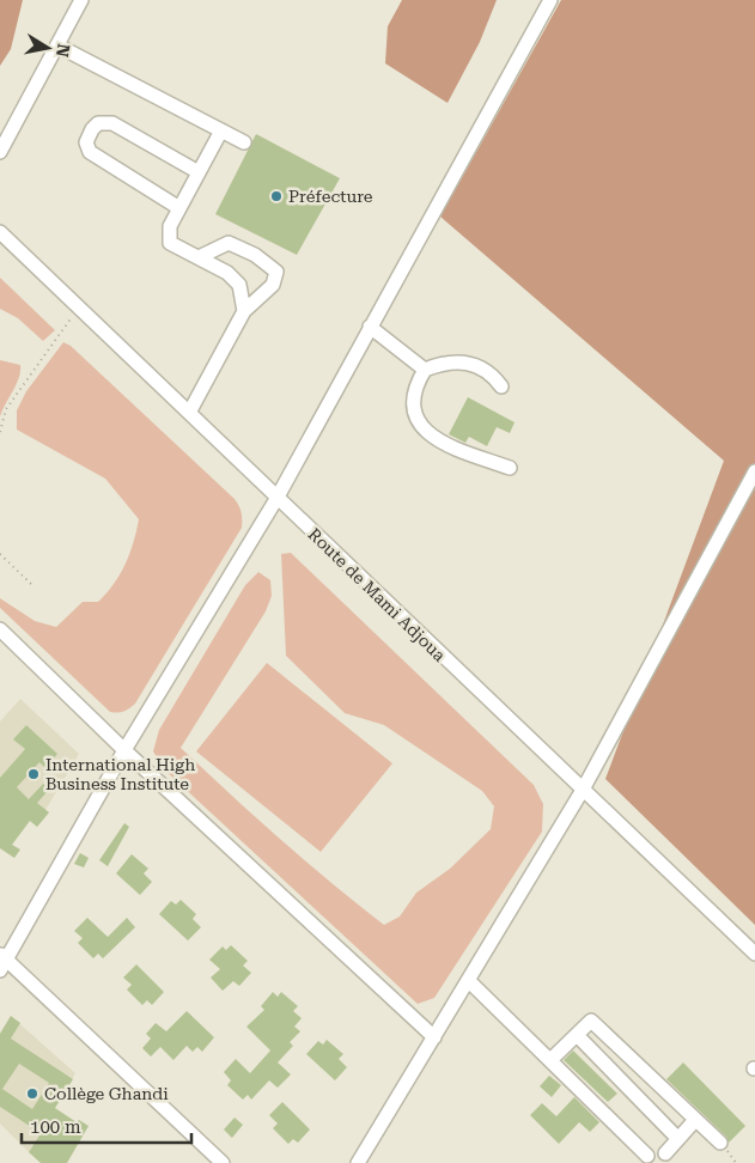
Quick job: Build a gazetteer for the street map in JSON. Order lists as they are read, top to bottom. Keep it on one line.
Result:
{"streets":{"street":["Route de Mami Adjoua"]},"places":["Préfecture","International High Business Institute","Collège Ghandi"],"scale_bar":"100 m","north":"right"}
